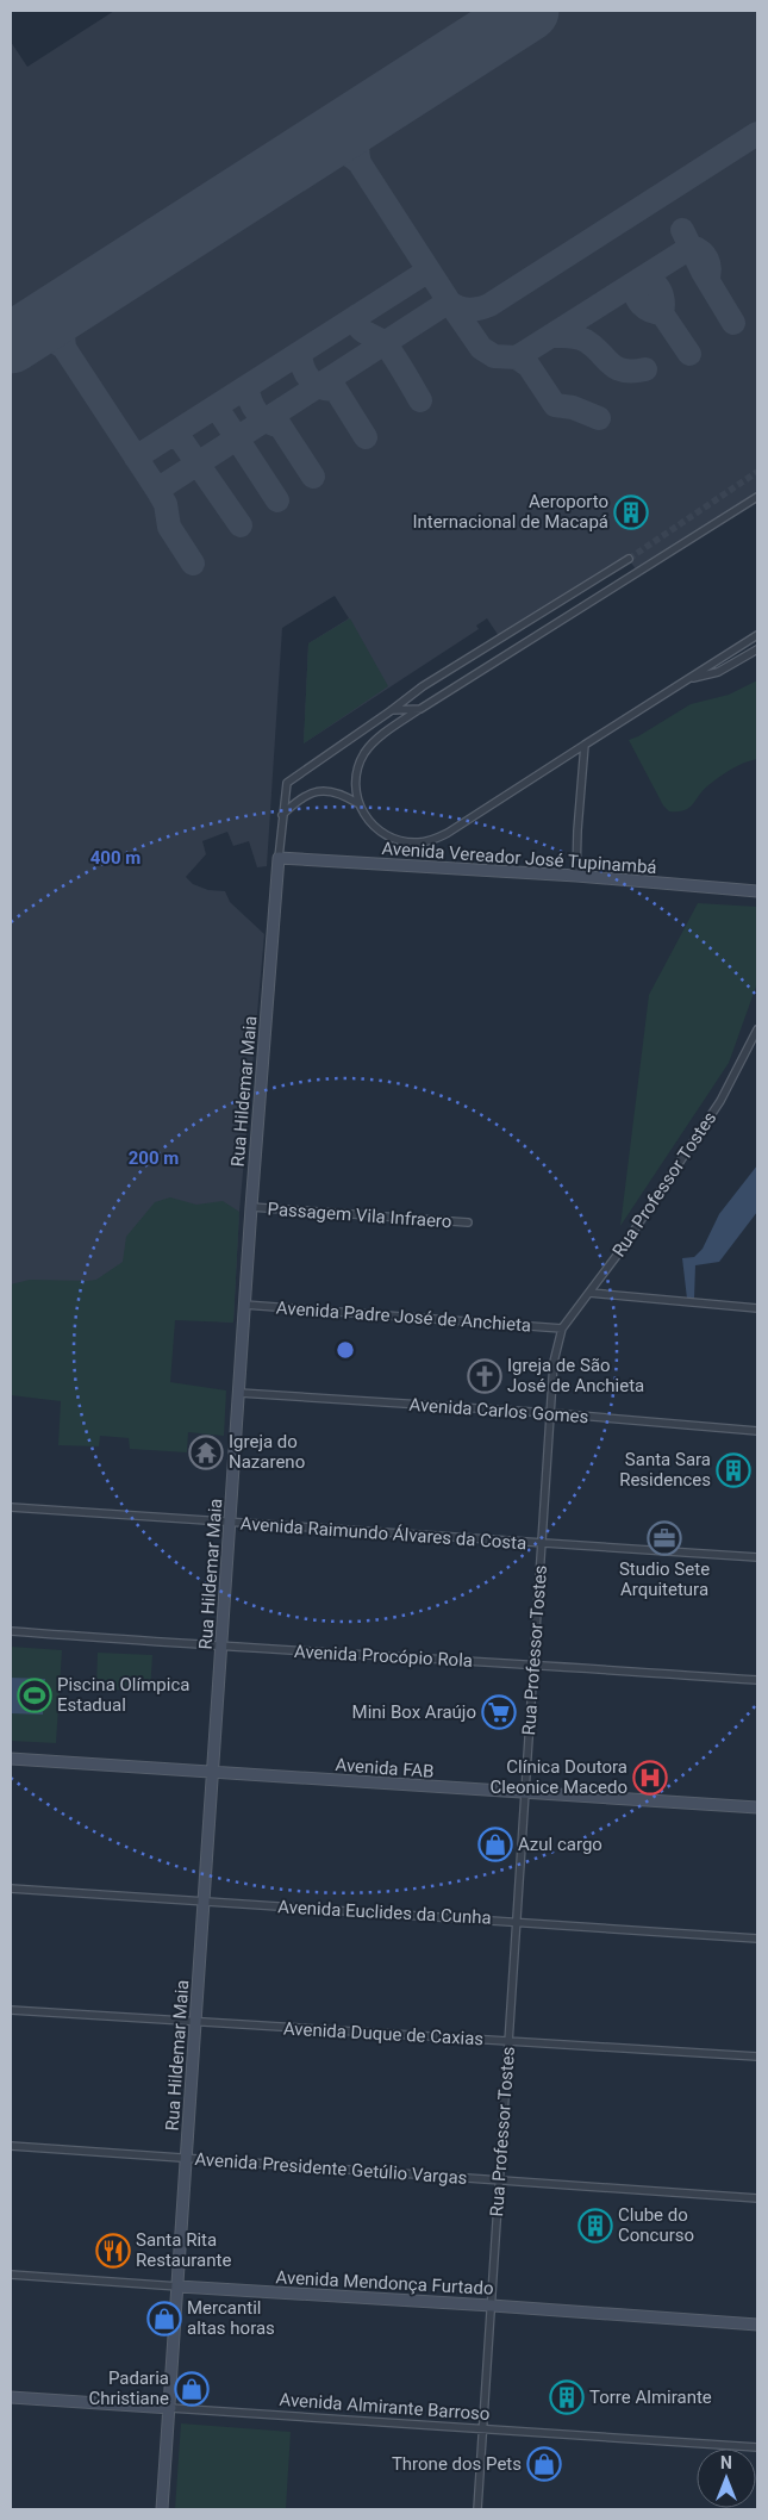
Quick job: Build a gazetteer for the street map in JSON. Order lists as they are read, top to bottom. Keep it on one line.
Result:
{"streets":{"street":["Avenida Vereador José Tupinambá","Rua Hildemar Maia","Rua Professor Tostes","Passagem Vila Infraero","Avenida Padre José de Anchieta","Avenida Carlos Gomes","Avenida Raimundo Álvares da Costa","Avenida Procópio Rola","Avenida FAB","Avenida Euclides da Cunha","Avenida Duque de Caxias","Avenida Presidente Getúlio Vargas","Avenida Mendonça Furtado","Avenida Almirante Barroso"]},"crossings":[["Avenida Vereador José Tupinambá","Rua Hildemar Maia"],["Rua Hildemar Maia","Passagem Vila Infraero"],["Rua Hildemar Maia","Avenida Padre José de Anchieta"],["Rua Hildemar Maia","Avenida Carlos Gomes"],["Rua Hildemar Maia","Avenida Raimundo Álvares da Costa"],["Rua Hildemar Maia","Avenida Procópio Rola"],["Rua Hildemar Maia","Avenida FAB"],["Rua Hildemar Maia","Avenida Euclides da Cunha"],["Rua Hildemar Maia","Avenida Duque de Caxias"],["Rua Hildemar Maia","Avenida Presidente Getúlio Vargas"],["Rua Hildemar Maia","Avenida Mendonça Furtado"],["Rua Hildemar Maia","Avenida Almirante Barroso"],["Rua Professor Tostes","Avenida Padre José de Anchieta"],["Rua Professor Tostes","Avenida Carlos Gomes"],["Rua Professor Tostes","Avenida Raimundo Álvares da Costa"],["Rua Professor Tostes","Avenida Procópio Rola"],["Rua Professor Tostes","Avenida FAB"],["Rua Professor Tostes","Avenida Euclides da Cunha"],["Rua Professor Tostes","Avenida Duque de Caxias"],["Rua Professor Tostes","Avenida Presidente Getúlio Vargas"],["Rua Professor Tostes","Avenida Mendonça Furtado"],["Rua Professor Tostes","Avenida Almirante Barroso"]],"places":{"building":["Aeroporto Internacional de Macapá","Santa Sara Residences","Clube do Concurso","Torre Almirante"],"church":["Igreja de São José de Anchieta"],"temple":["Igreja do Nazareno"],"office":["Studio Sete Arquitetura"],"sports":["Piscina Olímpica Estadual"],"supermarket":["Mini Box Araújo"],"hospital":["Clínica Doutora Cleonice Macedo"],"shop":["Azul cargo","Mercantil altas horas","Padaria Christiane","Throne dos Pets"],"restaurant":["Santa Rita Restaurante"]},"north":"top","rings":["400 m","200 m"]}
